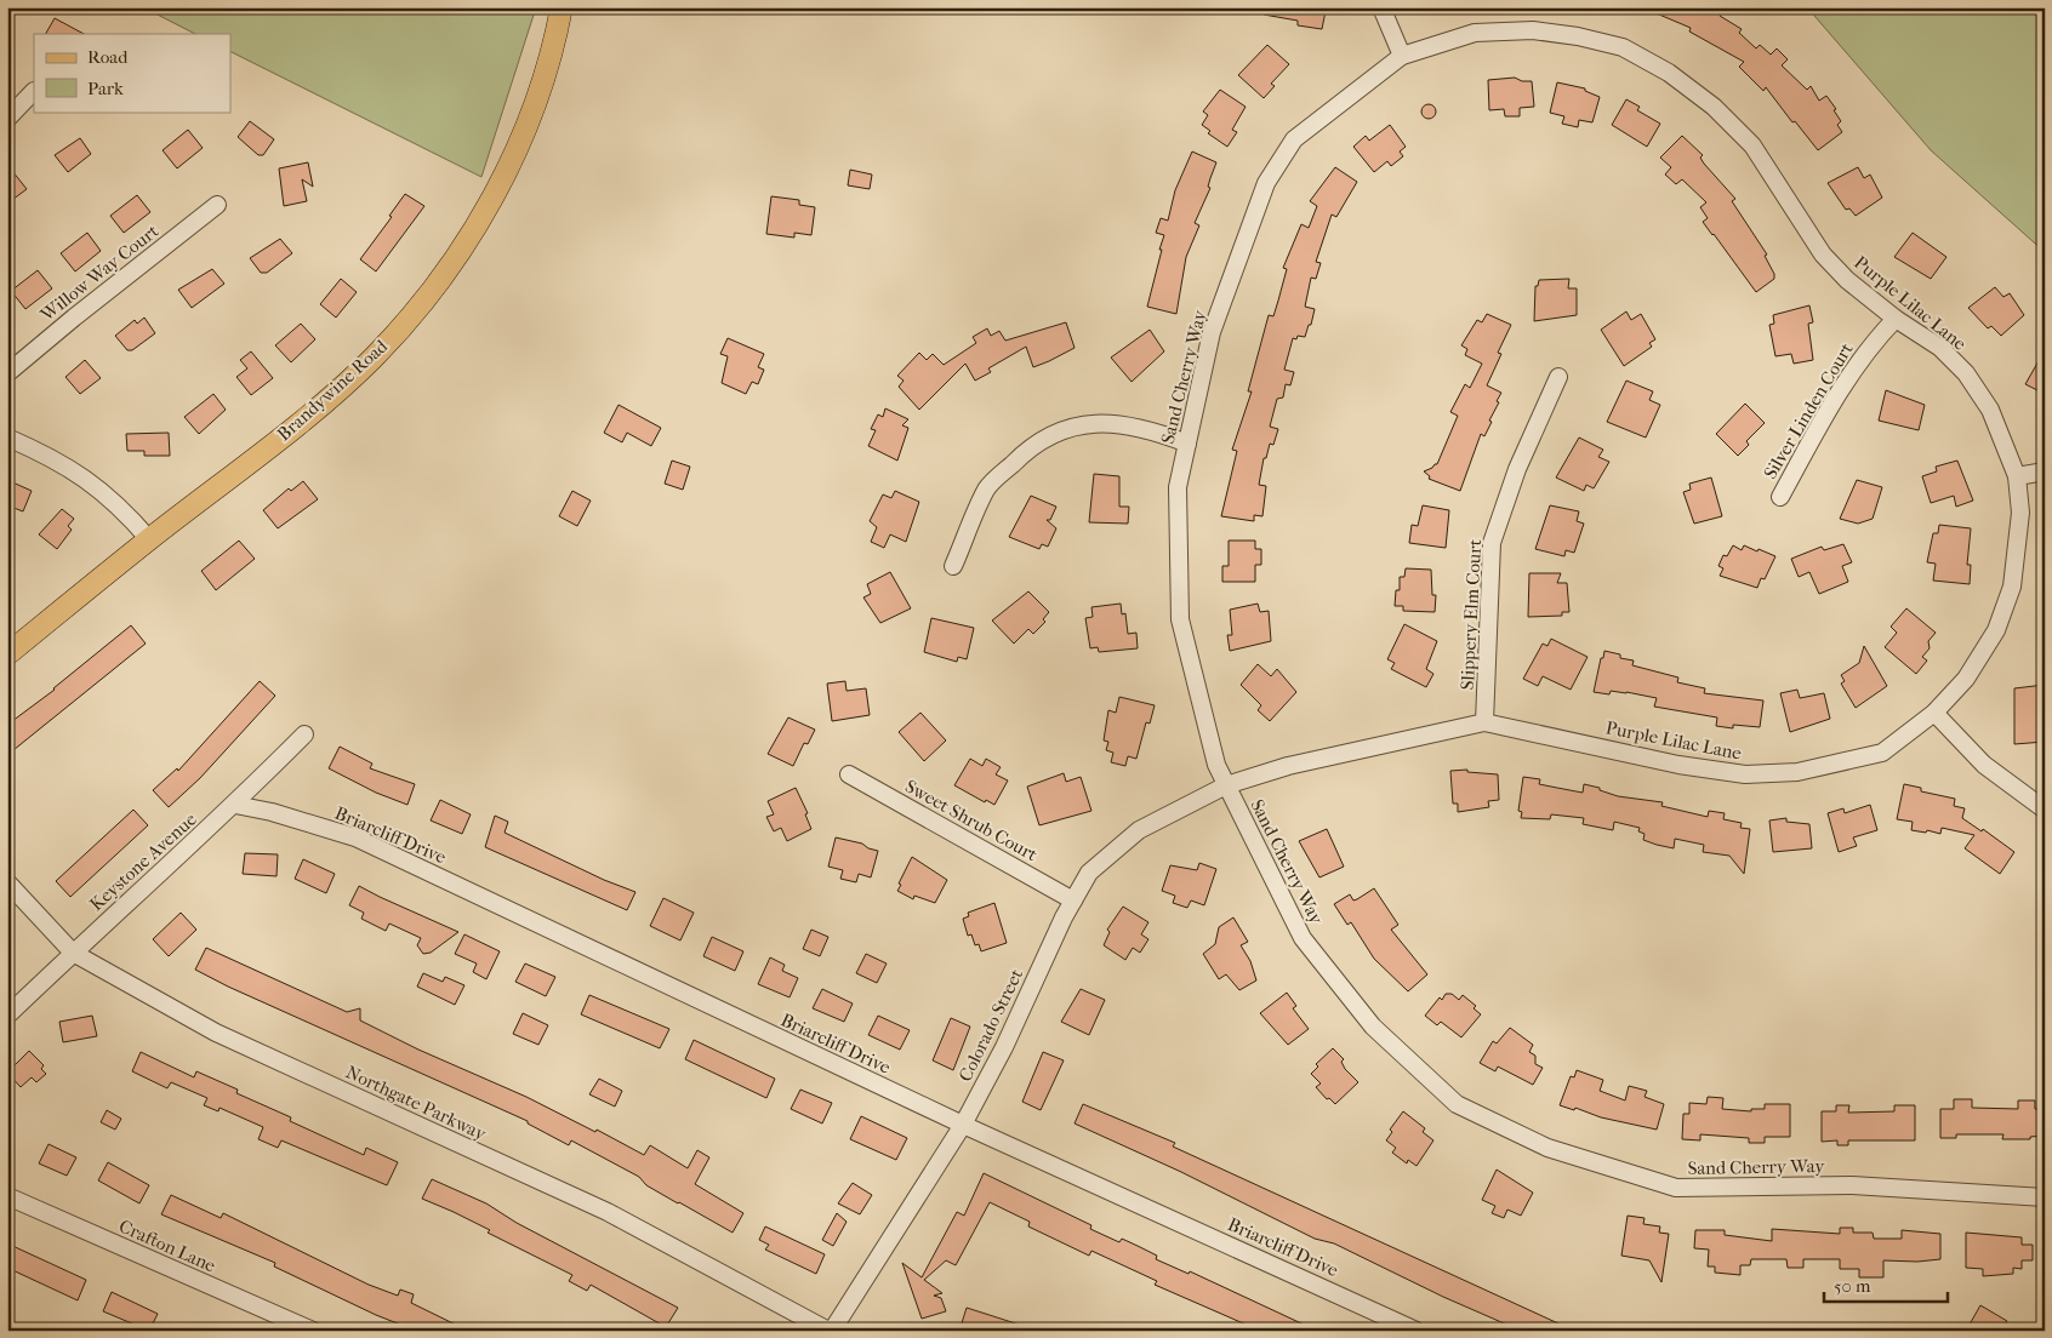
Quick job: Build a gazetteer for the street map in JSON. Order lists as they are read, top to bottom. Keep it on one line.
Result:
{"streets":{"main road":["Brandywine Road"],"street":["Willow Way Court","Purple Lilac Lane","Sand Cherry Way","Silver Linden Court","Slippery Elm Court","Sweet Shrub Court","Briarcliff Drive","Keystone Avenue","Colorado Street","Northgate Parkway","Crafton Lane"]},"crossings":[["Purple Lilac Lane","Sand Cherry Way"],["Purple Lilac Lane","Silver Linden Court"],["Purple Lilac Lane","Slippery Elm Court"],["Purple Lilac Lane","Colorado Street"],["Sand Cherry Way","Colorado Street"],["Sweet Shrub Court","Colorado Street"],["Briarcliff Drive","Keystone Avenue"],["Briarcliff Drive","Colorado Street"],["Keystone Avenue","Northgate Parkway"],["Colorado Street","Northgate Parkway"]],"legend":["Road","Park"],"scale_bar":"50 m"}
